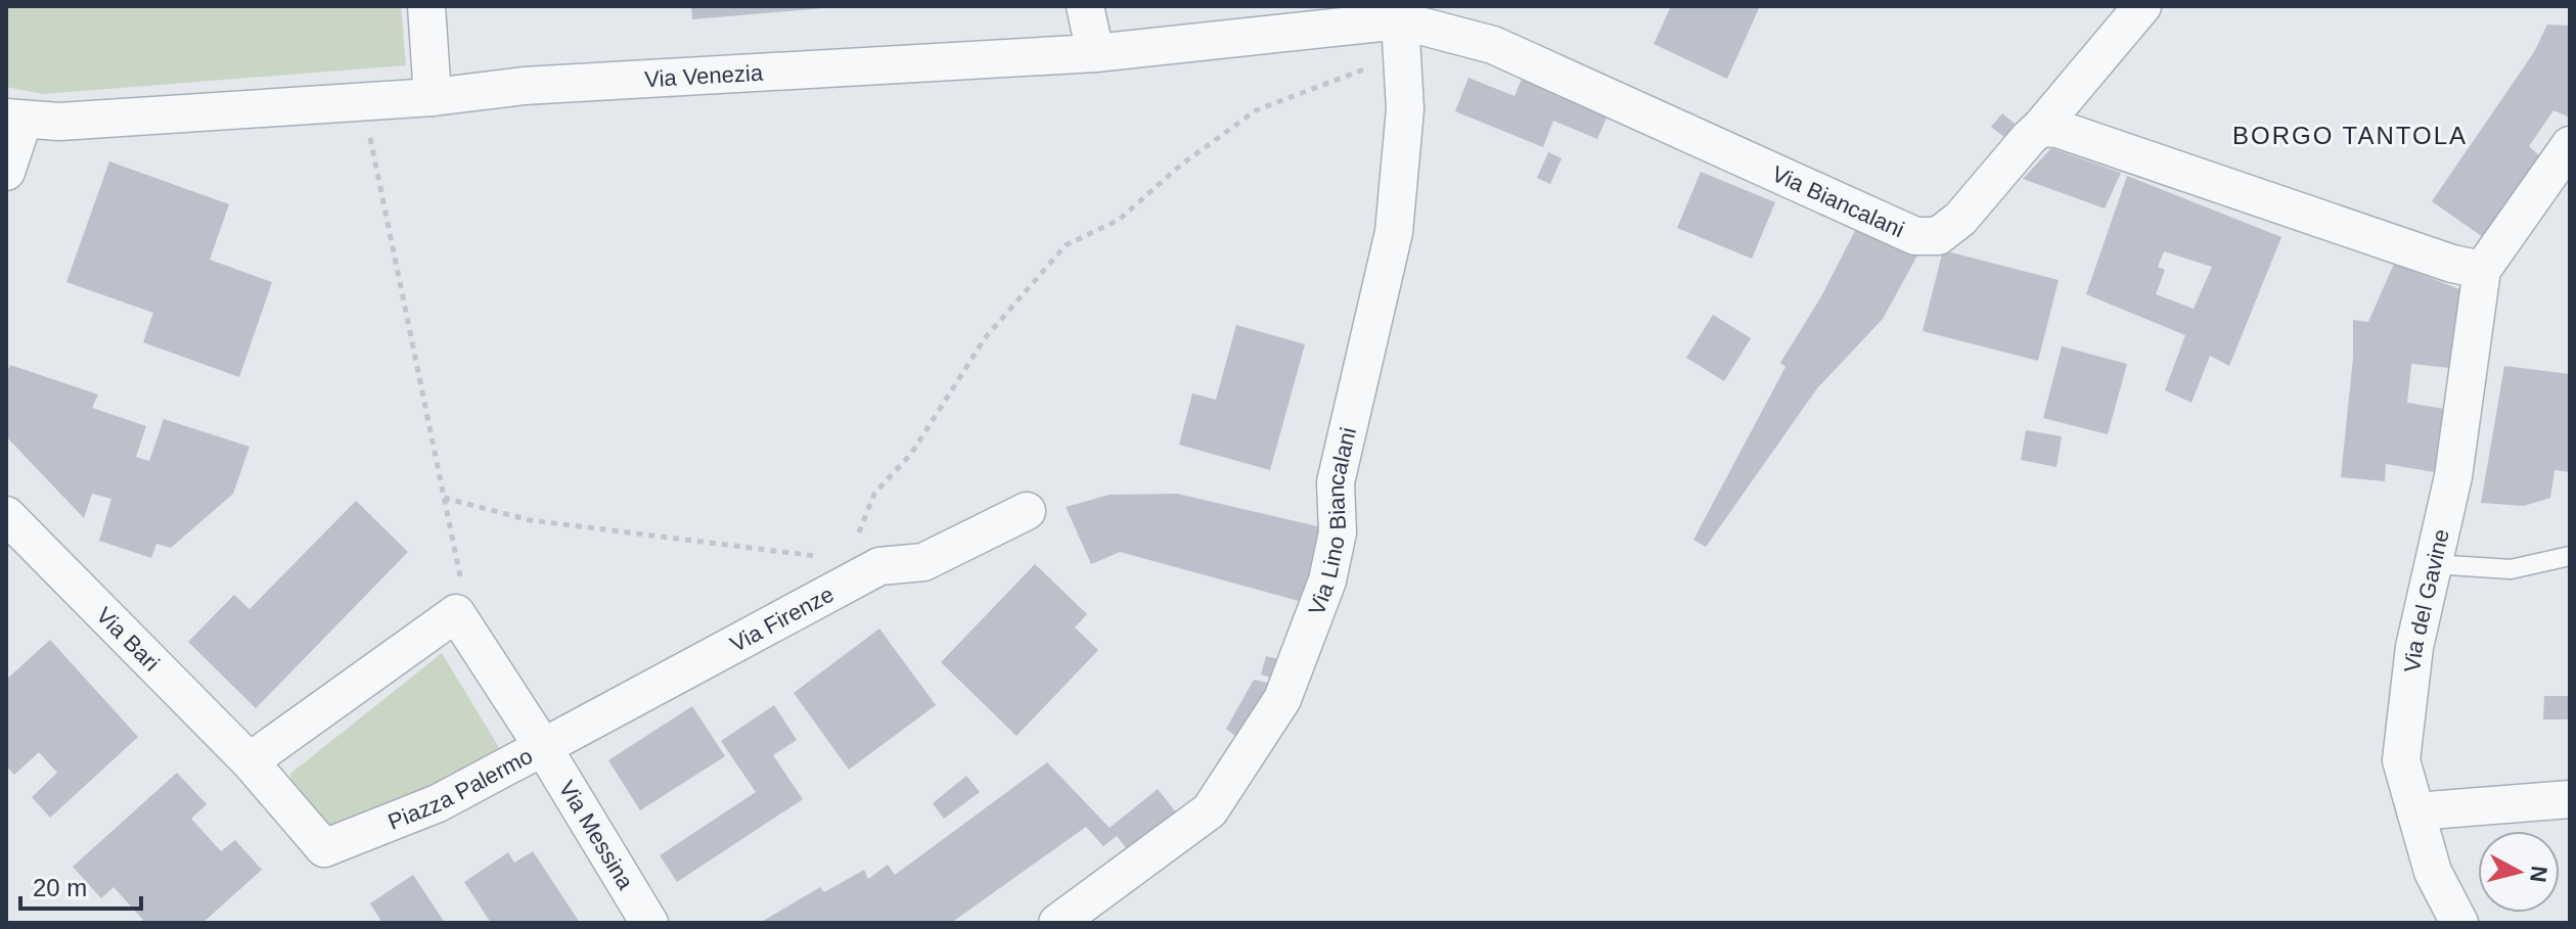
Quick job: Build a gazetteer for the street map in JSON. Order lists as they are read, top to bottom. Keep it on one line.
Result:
{"streets":{"street":["Via Venezia","Via Biancalani","Via Lino Biancalani","Via del Gavine","Via Firenze","Via Bari","Piazza Palermo","Via Messina"]},"crossings":[["Via Venezia","Via Biancalani"],["Via Venezia","Via Lino Biancalani"],["Via Biancalani","Via Lino Biancalani"],["Via Firenze","Piazza Palermo"],["Via Firenze","Via Messina"],["Via Bari","Piazza Palermo"],["Piazza Palermo","Via Messina"]],"districts":["BORGO TANTOLA"],"scale_bar":"20 m","north":"right"}
